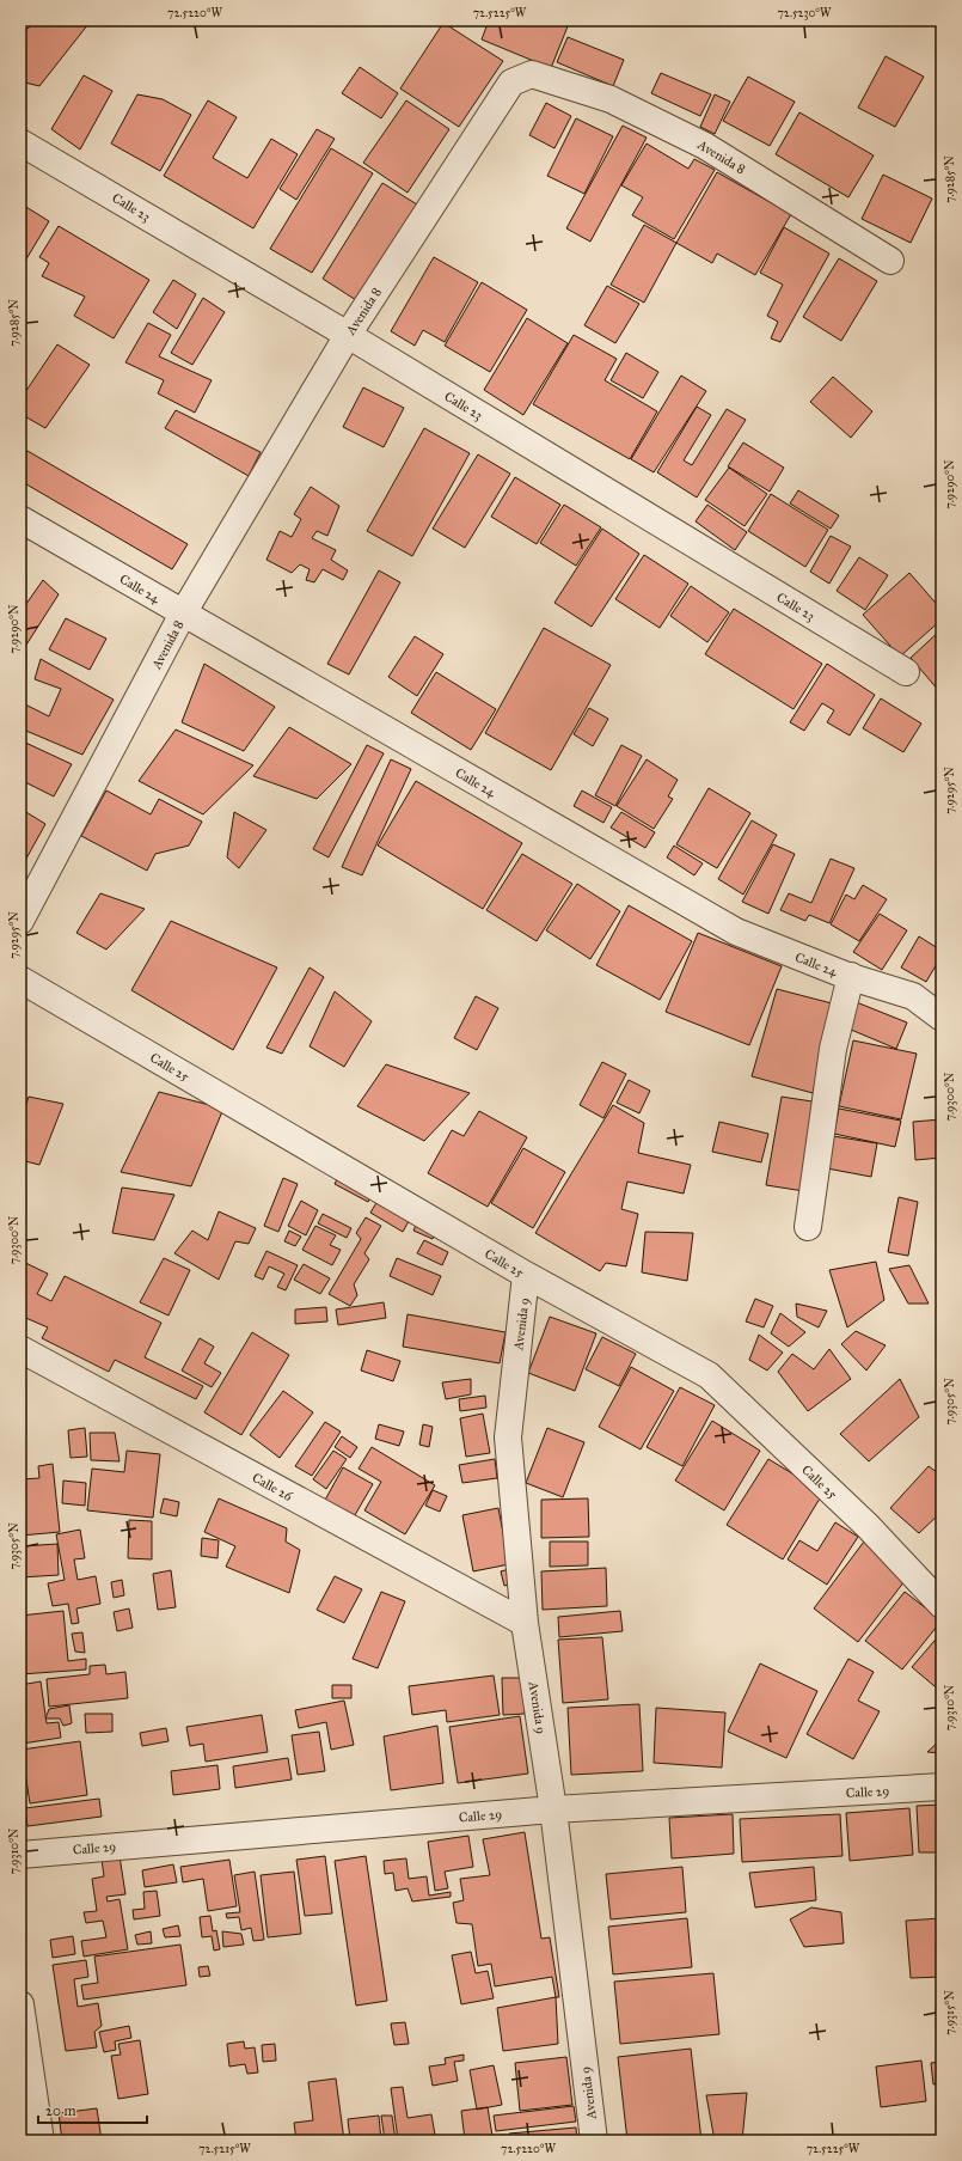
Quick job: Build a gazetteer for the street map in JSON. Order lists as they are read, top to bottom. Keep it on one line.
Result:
{"streets":{"street":["Avenida 8","Calle 23","Calle 24","Calle 25","Avenida 9","Calle 26","Calle 29"]},"crossings":[["Avenida 8","Calle 23"],["Avenida 8","Calle 24"],["Calle 25","Avenida 9"],["Avenida 9","Calle 26"],["Avenida 9","Calle 29"]],"scale_bar":"20 m","coordinates":["72.5220°W","72.5225°W","72.5230°W","7.9285°N","7.9290°N","7.9295°N","7.9300°N","7.9305°N","7.9310°N","7.9315°N","72.5215°W"]}
